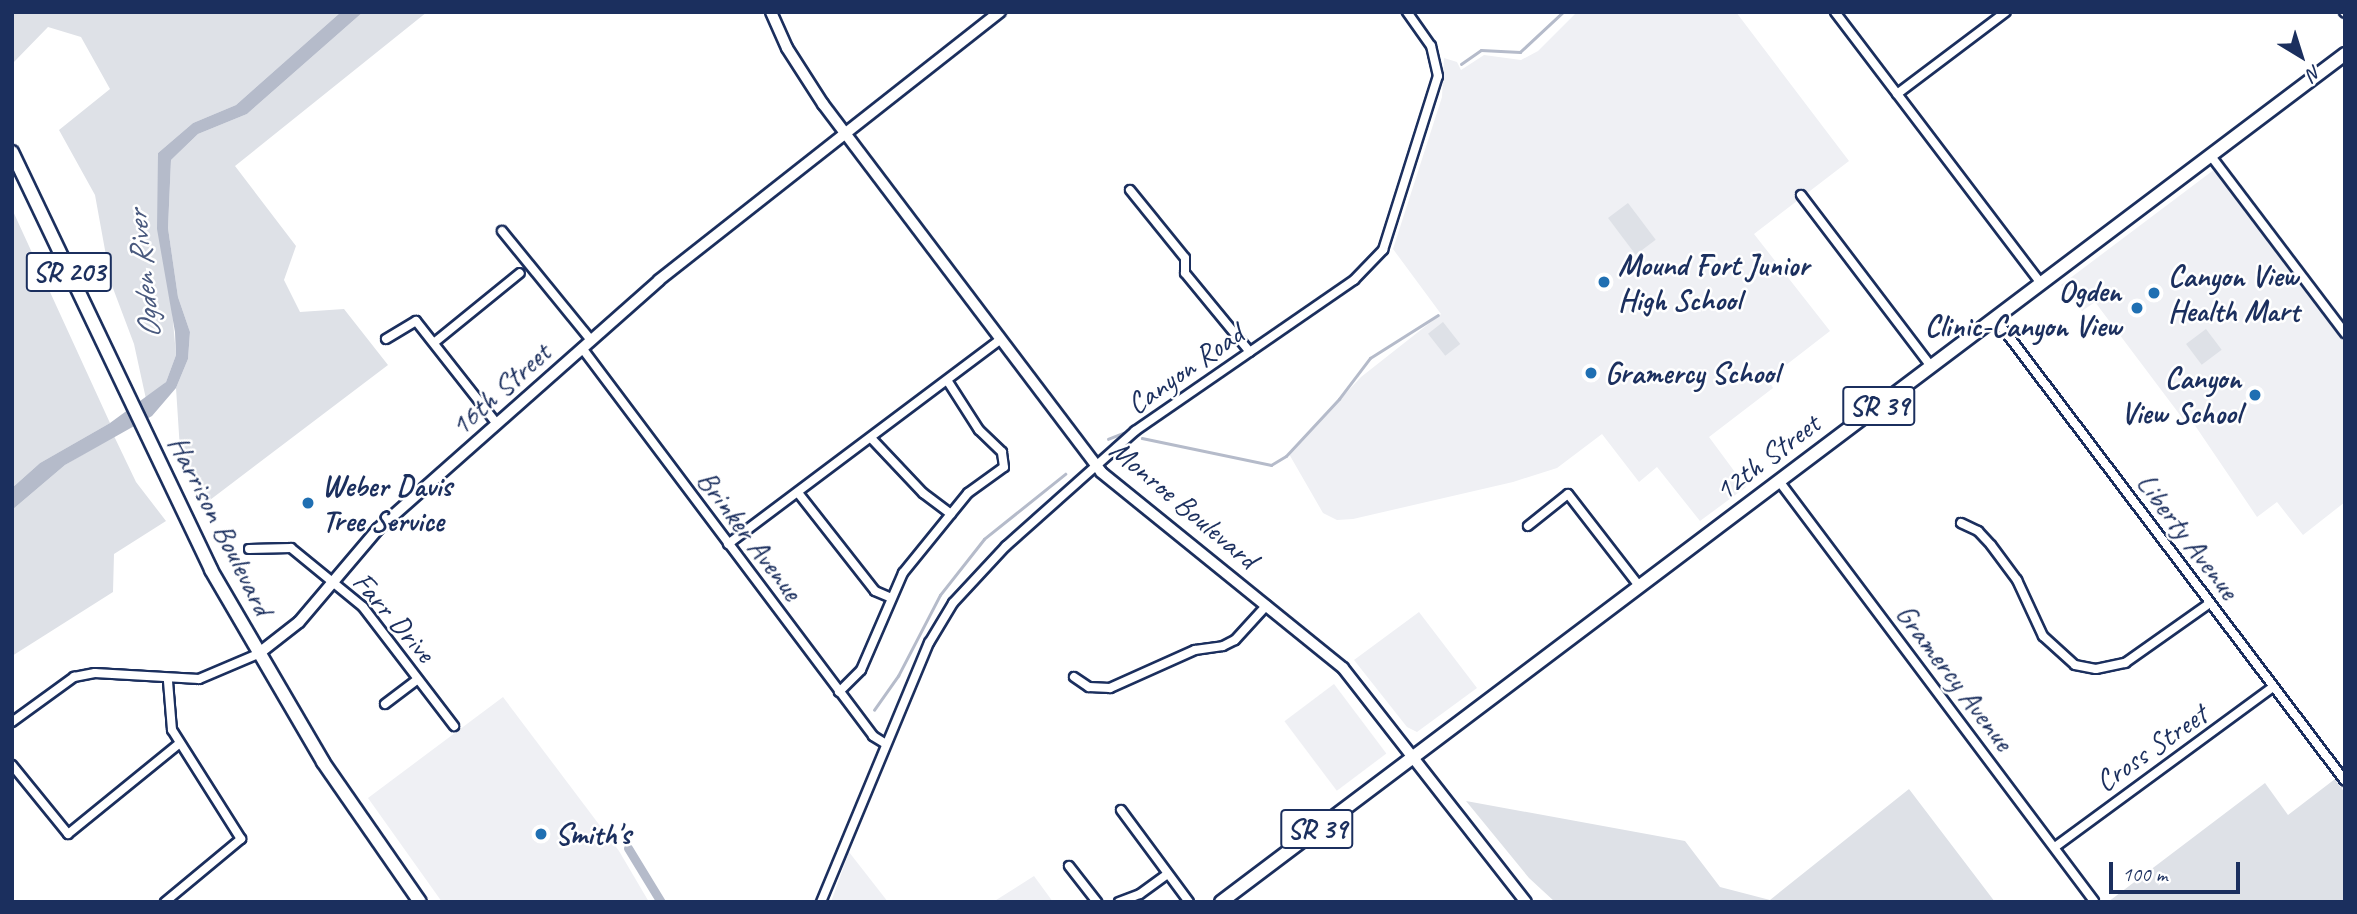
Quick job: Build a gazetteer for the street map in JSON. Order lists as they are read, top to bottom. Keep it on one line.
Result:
{"streets":{"main road":["SR 203","16th Street","SR 39","12th Street","Monroe Boulevard","Harrison Boulevard"],"street":["Canyon Road","Brinker Avenue","Liberty Avenue","Farr Drive","Gramercy Avenue","Cross Street"]},"crossings":[["Canyon Road","Monroe Boulevard"],["Canyon Road","Brinker Avenue"],["16th Street","Monroe Boulevard"],["16th Street","Harrison Boulevard"],["16th Street","Brinker Avenue"],["16th Street","Farr Drive"],["12th Street","Monroe Boulevard"],["12th Street","Liberty Avenue"],["12th Street","Gramercy Avenue"],["Liberty Avenue","Cross Street"],["Gramercy Avenue","Cross Street"]],"water":["Ogden River"],"places":["Mound Fort Junior High School","Canyon View Health Mart","Ogden Clinic-Canyon View","Gramercy School","Canyon View School","Weber Davis Tree Service","Smith's"],"scale_bar":"100 m","north":"bottom right"}
